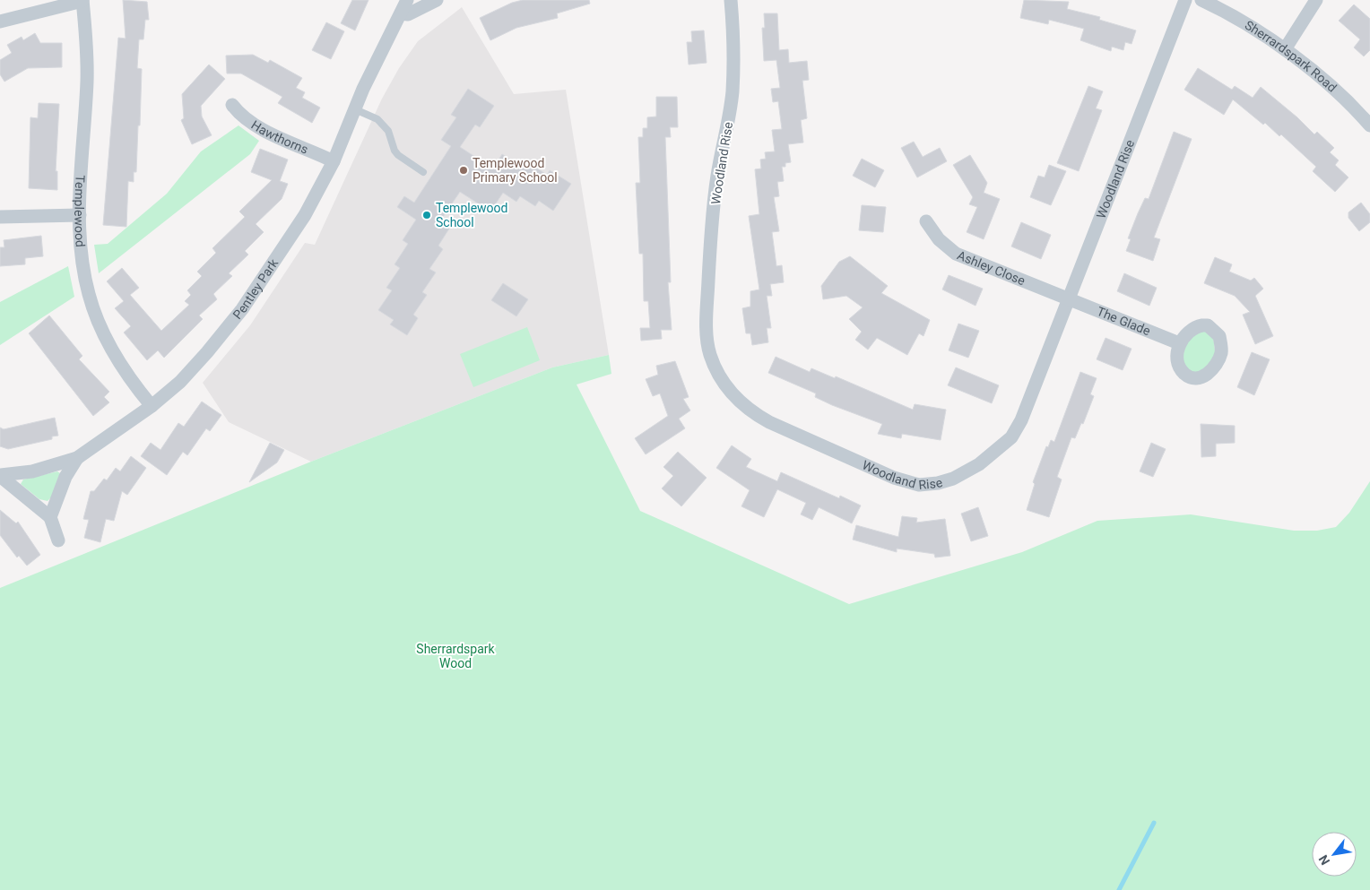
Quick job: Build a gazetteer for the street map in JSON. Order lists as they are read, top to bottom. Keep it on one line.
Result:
{"streets":{"street":["Sherrardspark Road","Hawthorns","Woodland Rise","Templewood","Ashley Close","Pentley Park","The Glade"]},"crossings":[["Hawthorns","Pentley Park"],["Woodland Rise","Ashley Close"],["Woodland Rise","The Glade"],["Templewood","Pentley Park"],["Ashley Close","The Glade"]],"parks":["Sherrardspark Wood"],"places":["Templewood Primary School","Templewood School"],"north":"bottom left"}
